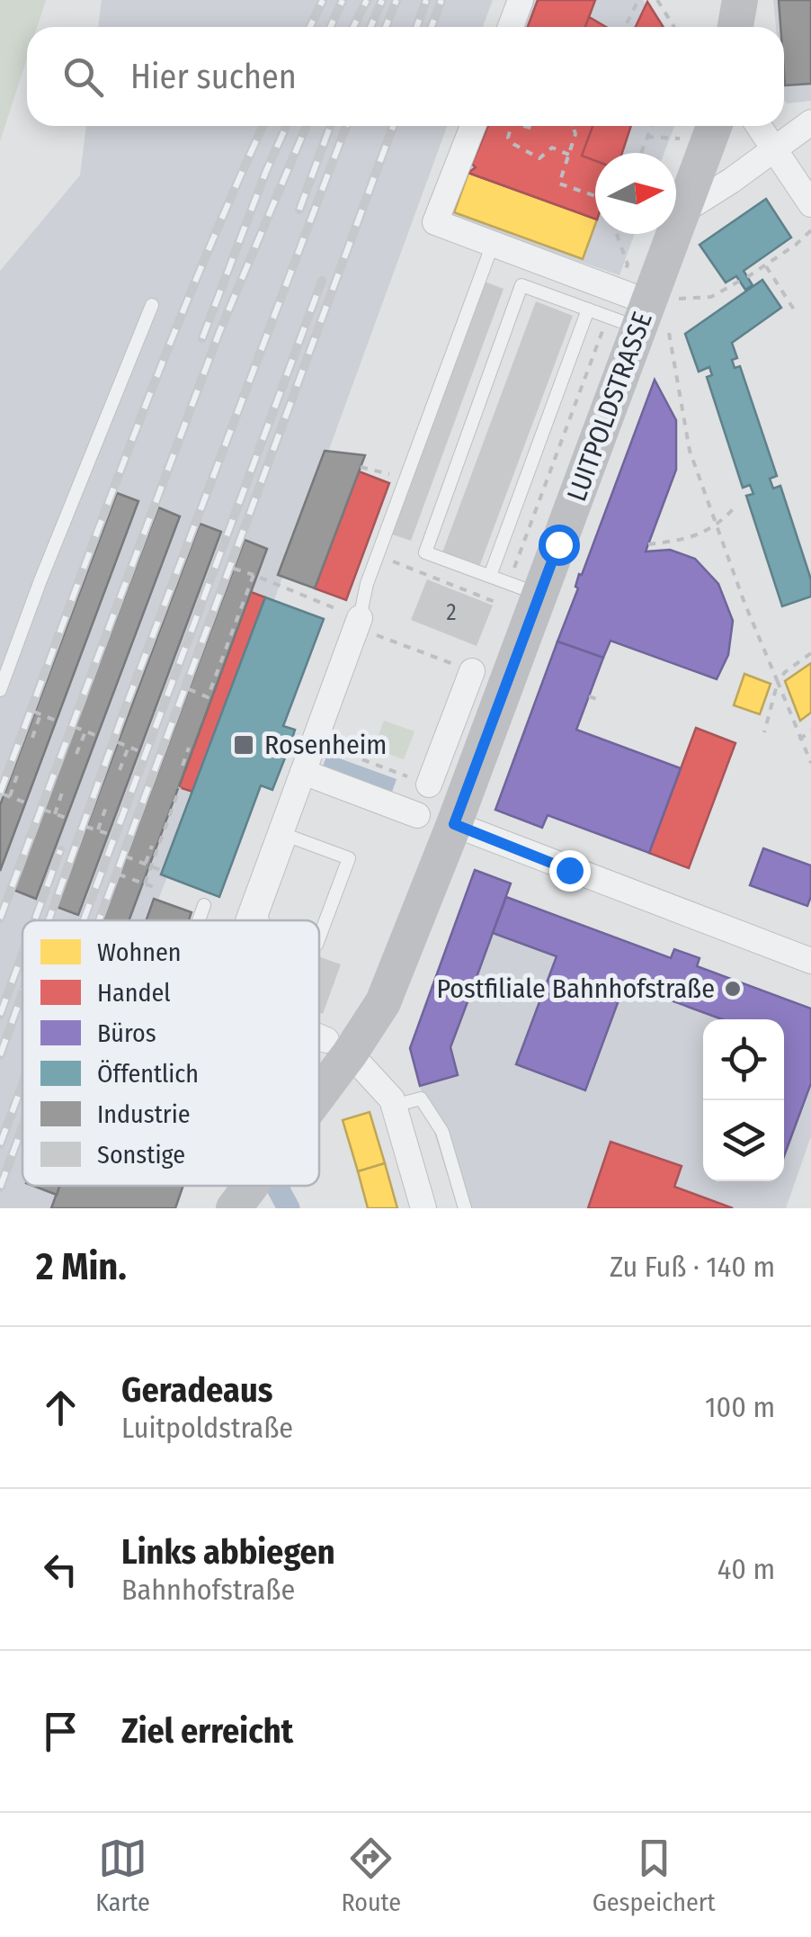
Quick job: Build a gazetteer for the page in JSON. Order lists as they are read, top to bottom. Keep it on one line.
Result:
{"streets":{"main road":["LUITPOLDSTRASSE"]},"places":{"transit":["Rosenheim"],"other":["Postfiliale Bahnhofstraße"]},"house_numbers":["2"],"legend":["Wohnen","Handel","Büros","Öffentlich","Industrie","Sonstige"],"north":"right","page":{"search":"Hier suchen","heading":["2 Min.","Zu Fuß · 140 m"],"list":[["Geradeaus","Luitpoldstraße","100 m"],["Links abbiegen","Bahnhofstraße","40 m"],"Ziel erreicht"],"nav":["Karte","Route","Gespeichert"]}}
